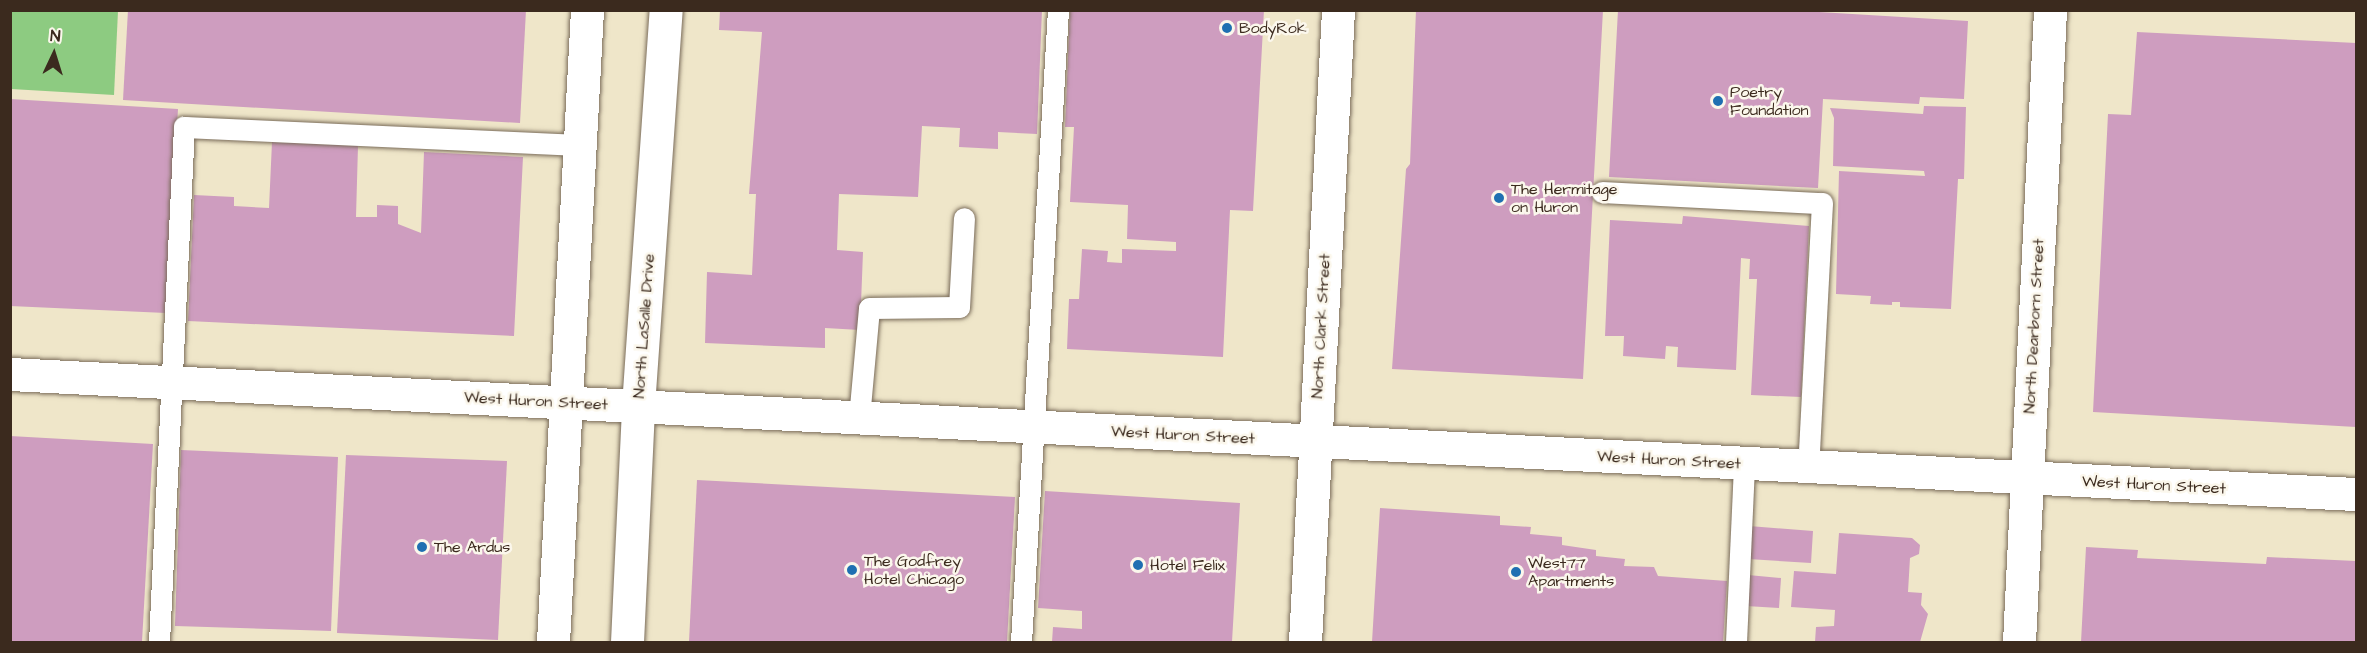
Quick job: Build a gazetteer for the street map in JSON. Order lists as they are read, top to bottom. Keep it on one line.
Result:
{"streets":{"main road":["North LaSalle Drive","North Clark Street","North Dearborn Street","West Huron Street"]},"crossings":[["North LaSalle Drive","West Huron Street"],["North Clark Street","West Huron Street"],["North Dearborn Street","West Huron Street"]],"places":["BodyRok","Poetry Foundation","The Hermitage on Huron","The Ardus","Hotel Felix","The Godfrey Hotel Chicago","West77 Apartments"],"north":"top"}
